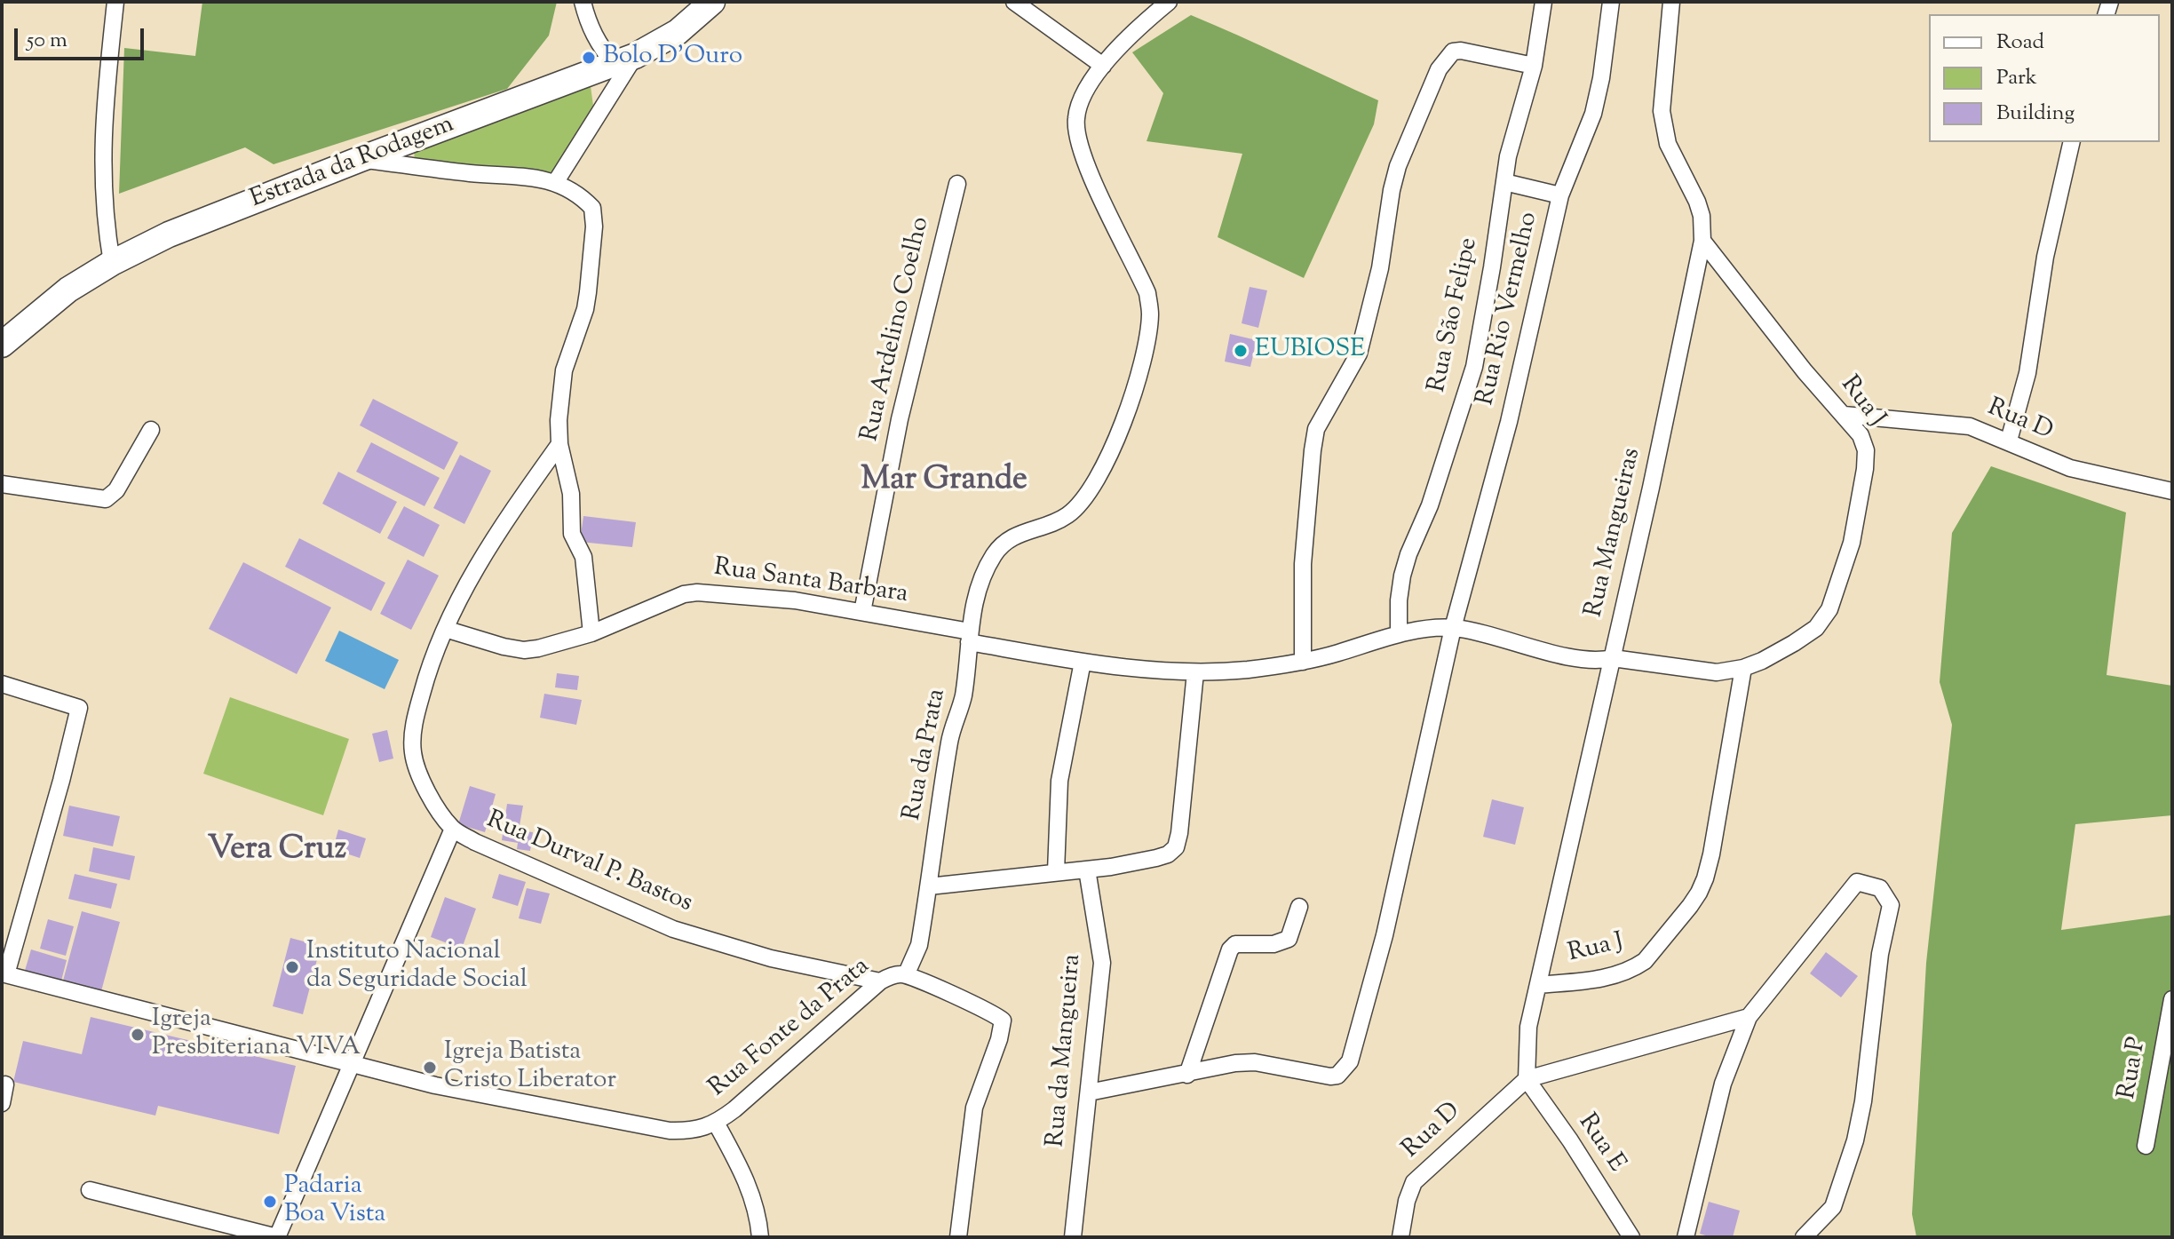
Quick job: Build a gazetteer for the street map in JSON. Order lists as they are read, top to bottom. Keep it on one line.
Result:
{"streets":{"main road":["Estrada da Rodagem"],"street":["Rua Rio Vermelho","Rua São Felipe","Rua Ardelino Coelho","Rua J","Rua D","Rua Mangueiras","Rua Santa Barbara","Rua da Prata","Rua Durval P. Bastos","Rua Fonte da Prata","Rua da Mangueira","Rua P","Rua E"]},"crossings":[["Rua Rio Vermelho","Rua J"],["Rua Rio Vermelho","Rua Santa Barbara"],["Rua São Felipe","Rua Santa Barbara"],["Rua Ardelino Coelho","Rua Santa Barbara"],["Rua J","Rua D"],["Rua J","Rua Mangueiras"],["Rua J","Rua Santa Barbara"],["Rua D","Rua Mangueiras"],["Rua D","Rua E"],["Rua Mangueiras","Rua E"],["Rua Santa Barbara","Rua da Prata"],["Rua Santa Barbara","Rua Durval P. Bastos"],["Rua da Prata","Rua Fonte da Prata"],["Rua Durval P. Bastos","Rua Fonte da Prata"]],"districts":["Mar Grande","Vera Cruz"],"places":["Bolo D'Ouro","EUBIOSE","Instituto Nacional da Seguridade Social","Igreja Presbiteriana VIVA","Igreja Batista Cristo Liberator","Padaria Boa Vista"],"legend":["Road","Park","Building"],"scale_bar":"50 m"}
